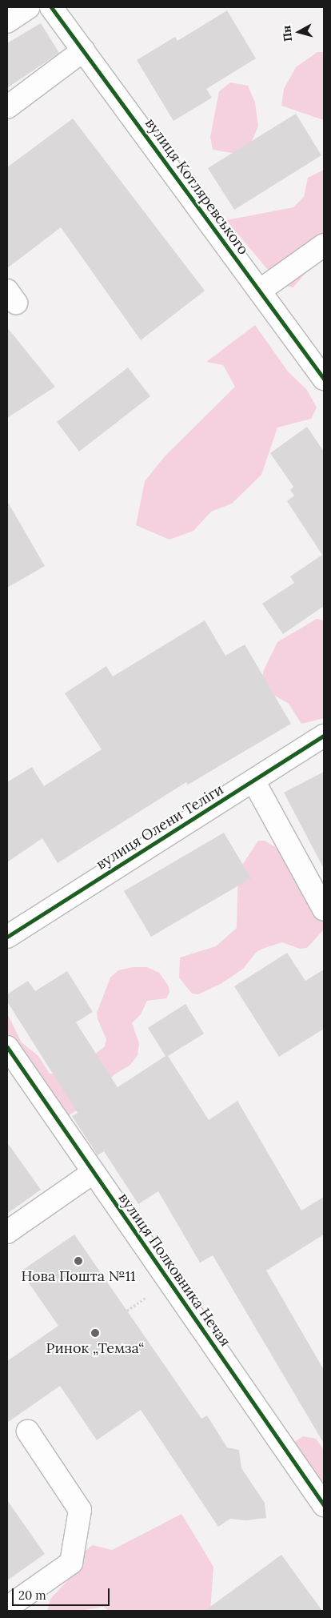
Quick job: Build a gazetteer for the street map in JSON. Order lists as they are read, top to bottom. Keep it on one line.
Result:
{"streets":{"street":["вулиця Котляревського","вулиця Олени Теліги","вулиця Полковника Нечая"]},"places":["Нова Пошта №11","Ринок „Темза“"],"scale_bar":"20 m","north":"left"}
